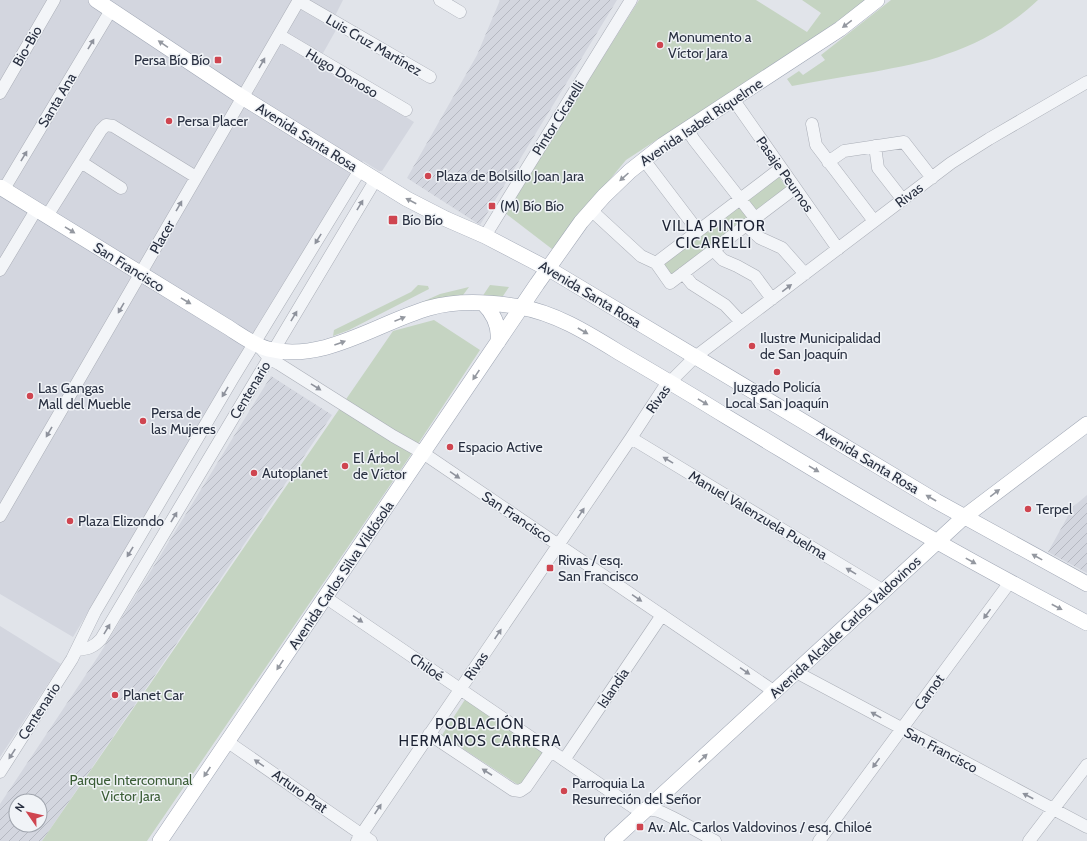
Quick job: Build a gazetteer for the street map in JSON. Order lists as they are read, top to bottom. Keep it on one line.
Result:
{"streets":{"main road":["Avenida Isabel Riquelme","Avenida Santa Rosa","San Francisco","Avenida Carlos Silva Vildósola","Avenida Alcalde Carlos Valdovinos"],"street":["Luis Cruz Martínez","Bio-Bio","Hugo Donoso","Santa Ana","Pintor Cicarelli","Pasaje Peumos","Rivas","Placer","Centenario","Manuel Valenzuela Puelma","Chiloé","Islandia","Carnot","Arturo Prat"]},"crossings":[["Luis Cruz Martínez","Placer"],["Hugo Donoso","Placer"],["Santa Ana","Avenida Santa Rosa"],["Santa Ana","San Francisco"],["Pintor Cicarelli","Avenida Santa Rosa"],["Avenida Isabel Riquelme","Avenida Santa Rosa"],["Avenida Isabel Riquelme","Pasaje Peumos"],["Avenida Isabel Riquelme","Avenida Carlos Silva Vildósola"],["Avenida Santa Rosa","Rivas"],["Avenida Santa Rosa","Placer"],["Avenida Santa Rosa","Centenario"],["Avenida Santa Rosa","Avenida Carlos Silva Vildósola"],["Avenida Santa Rosa","Avenida Alcalde Carlos Valdovinos"],["Pasaje Peumos","Rivas"],["Rivas","San Francisco"],["Rivas","Manuel Valenzuela Puelma"],["Rivas","Chiloé"],["Rivas","Arturo Prat"],["Placer","San Francisco"],["San Francisco","Centenario"],["San Francisco","Avenida Carlos Silva Vildósola"],["San Francisco","Avenida Alcalde Carlos Valdovinos"],["San Francisco","Islandia"],["San Francisco","Carnot"],["Manuel Valenzuela Puelma","Avenida Alcalde Carlos Valdovinos"],["Avenida Carlos Silva Vildósola","Chiloé"],["Avenida Carlos Silva Vildósola","Arturo Prat"],["Avenida Alcalde Carlos Valdovinos","Chiloé"],["Chiloé","Islandia"]],"one_way":["Avenida Isabel Riquelme","Rivas","Manuel Valenzuela Puelma","Avenida Carlos Silva Vildósola","Avenida Alcalde Carlos Valdovinos","Chiloé","Carnot","Arturo Prat"],"districts":["VILLA PINTOR CICARELLI","POBLACIÓN HERMANOS CARRERA"],"parks":["Parque Intercomunal Victor Jara"],"places":{"other":["Monumento a Víctor Jara","Persa Placer","Plaza de Bolsillo Joan Jara","Ilustre Municipalidad de San Joaquín","Juzgado Policía Local San Joaquín","Las Gangas Mall del Mueble","Persa de las Mujeres","Espacio Active","El Árbol de Víctor","Autoplanet","Terpel","Plaza Elizondo","Planet Car","Parroquia La Resurreción del Señor"],"transit":["Persa Bío Bío","(M) Bío Bío","Bío Bío","Rivas / esq. San Francisco","Av. Alc. Carlos Valdovinos / esq. Chiloé"]},"north":"top left"}
